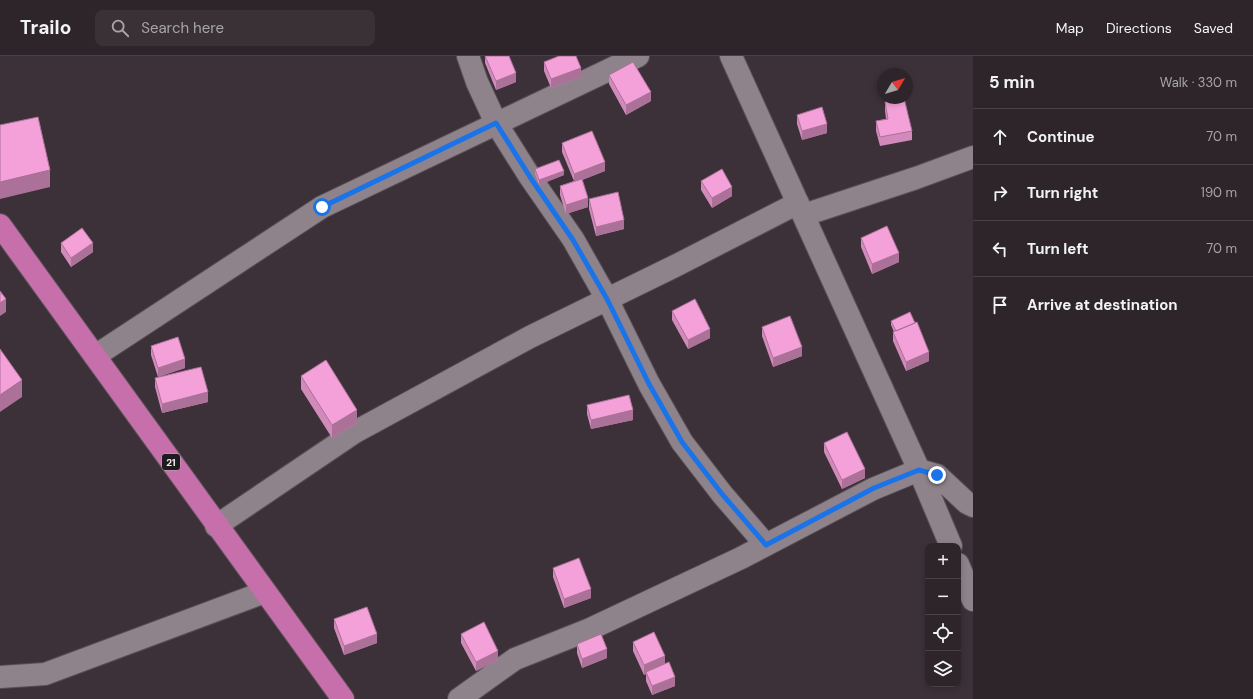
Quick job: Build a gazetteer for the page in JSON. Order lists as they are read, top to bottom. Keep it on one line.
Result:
{"streets":{"highway":["21"]},"north":"top right","page":{"header":"Trailo","search":"Search here","nav":["Map","Directions","Saved"],"heading":["5 min","Walk · 330 m"],"list":[["Continue","70 m"],["Turn right","190 m"],["Turn left","70 m"],"Arrive at destination"],"map_buttons":["+","−"]}}
